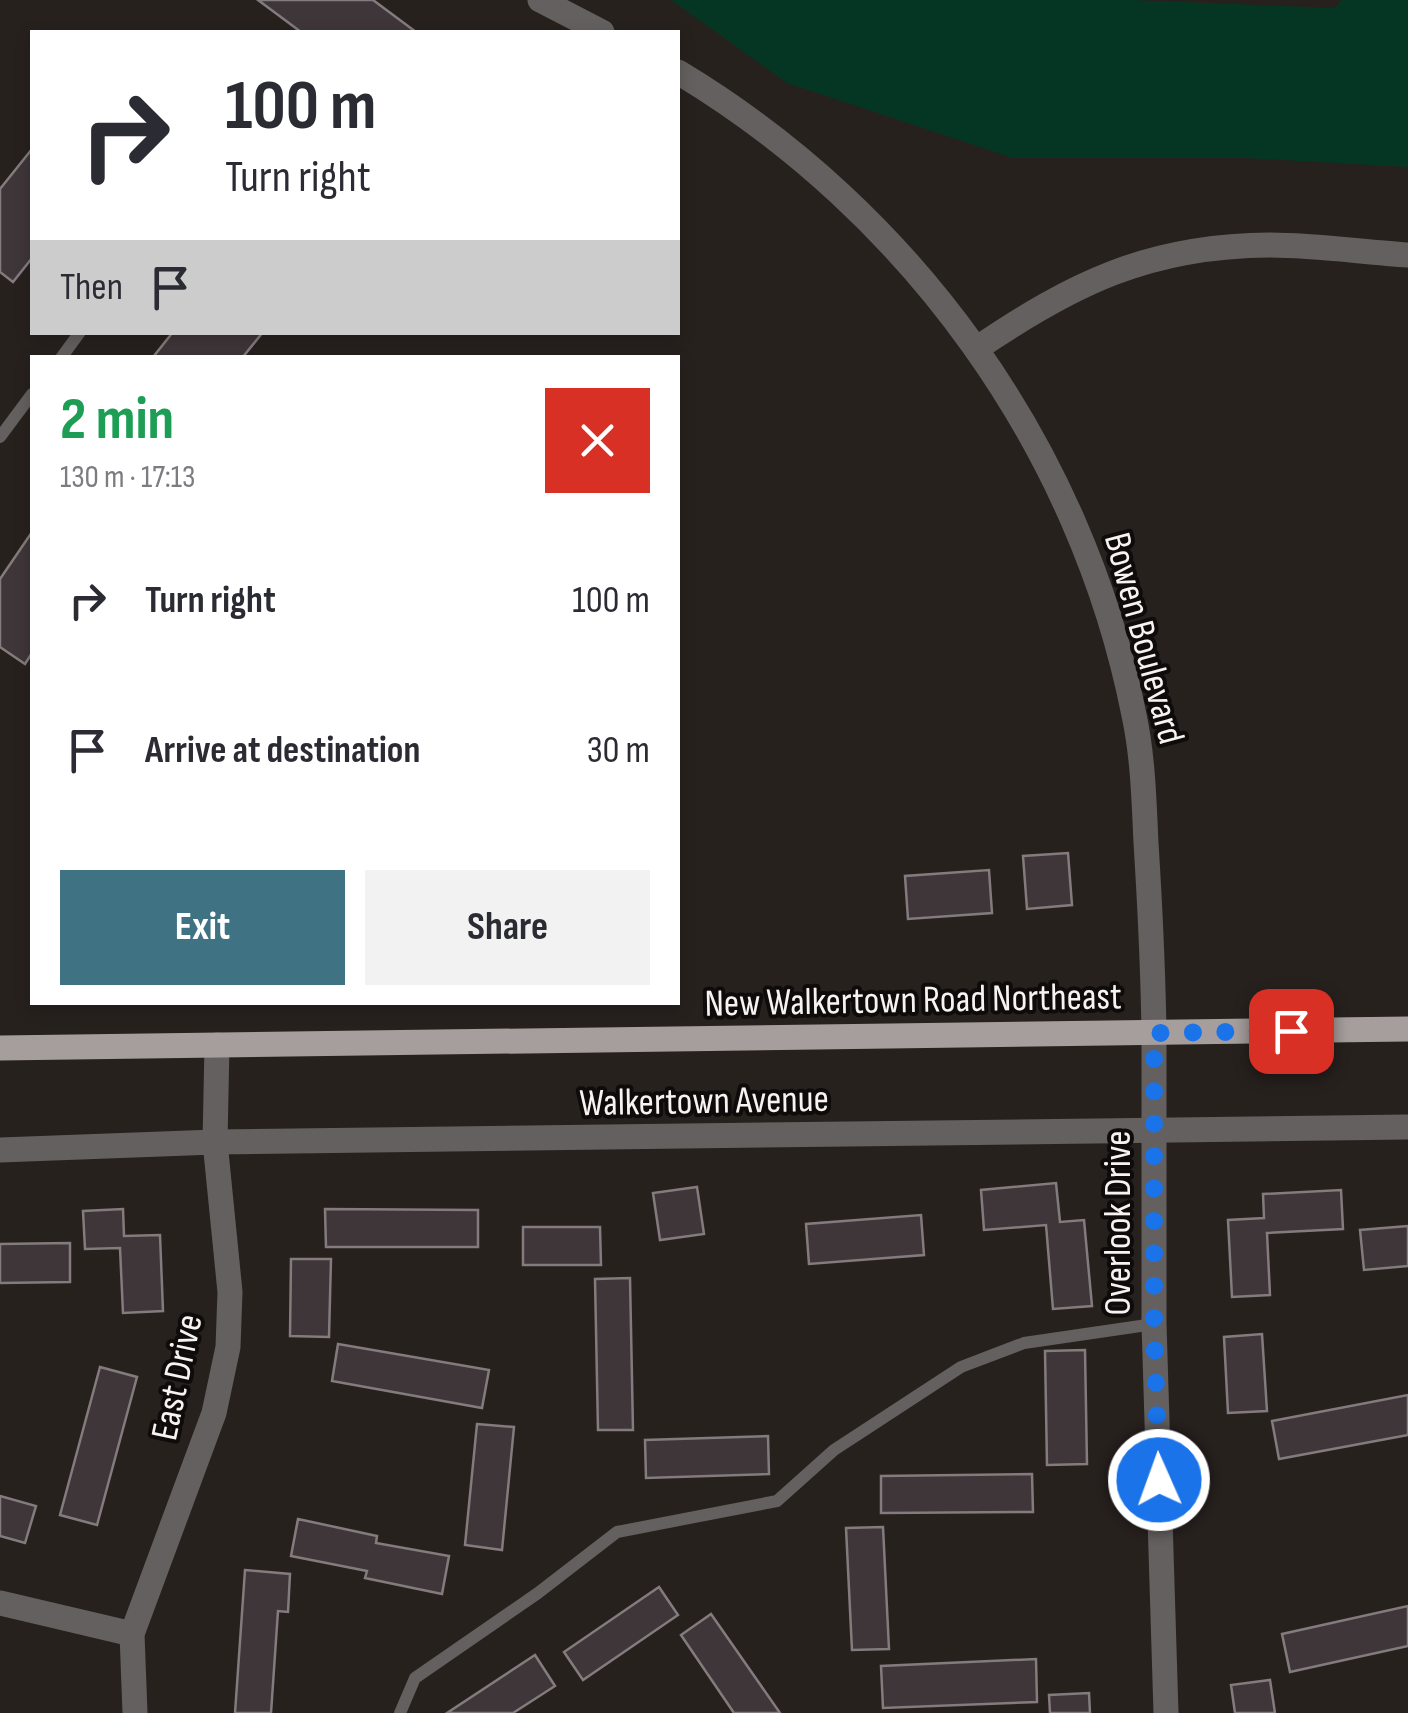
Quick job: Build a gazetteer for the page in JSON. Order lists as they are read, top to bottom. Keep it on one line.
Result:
{"streets":{"main road":["New Walkertown Road Northeast"],"street":["Bowen Boulevard","Walkertown Avenue","Overlook Drive","East Drive"]},"crossings":[["Bowen Boulevard","New Walkertown Road Northeast"],["Bowen Boulevard","Overlook Drive"],["New Walkertown Road Northeast","Overlook Drive"],["New Walkertown Road Northeast","East Drive"],["Walkertown Avenue","Overlook Drive"],["Walkertown Avenue","East Drive"]],"page":{"turn":["100 m","Turn right"],"then":"Then","heading":["2 min","130 m · 17:13"],"list":[{"name":"Turn right","value":"100 m"},{"name":"Arrive at destination","value":"30 m"}],"buttons":["Exit","Share"]}}
